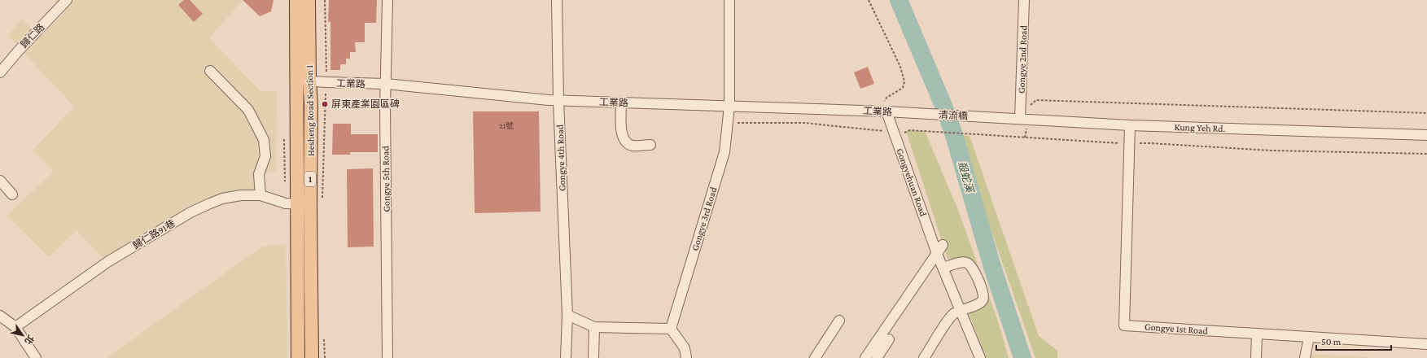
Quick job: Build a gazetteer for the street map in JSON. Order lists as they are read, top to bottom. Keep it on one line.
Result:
{"streets":{"main road":["Hesheng Road Section 1","1"],"street":["歸仁路","Gongye 2nd Road","工業路","清流橋","Kung Yeh Rd.","Gongye 4th Road","Gongye 5th Road","Gongyehuan Road","Gongye 3rd Road","歸仁路91巷","Gongye 1st Road"]},"crossings":[["Gongye 2nd Road","Kung Yeh Rd."],["工業路","Hesheng Road Section 1"],["工業路","清流橋"],["工業路","Gongye 4th Road"],["工業路","Gongye 5th Road"],["工業路","Gongyehuan Road"],["工業路","Gongye 3rd Road"],["Hesheng Road Section 1","歸仁路91巷"],["清流橋","Kung Yeh Rd."],["Kung Yeh Rd.","Gongye 1st Road"]],"water":["殺蛇溪"],"places":["屏東產業園區碑"],"house_numbers":["21號"],"scale_bar":"50 m","north":"bottom right"}
